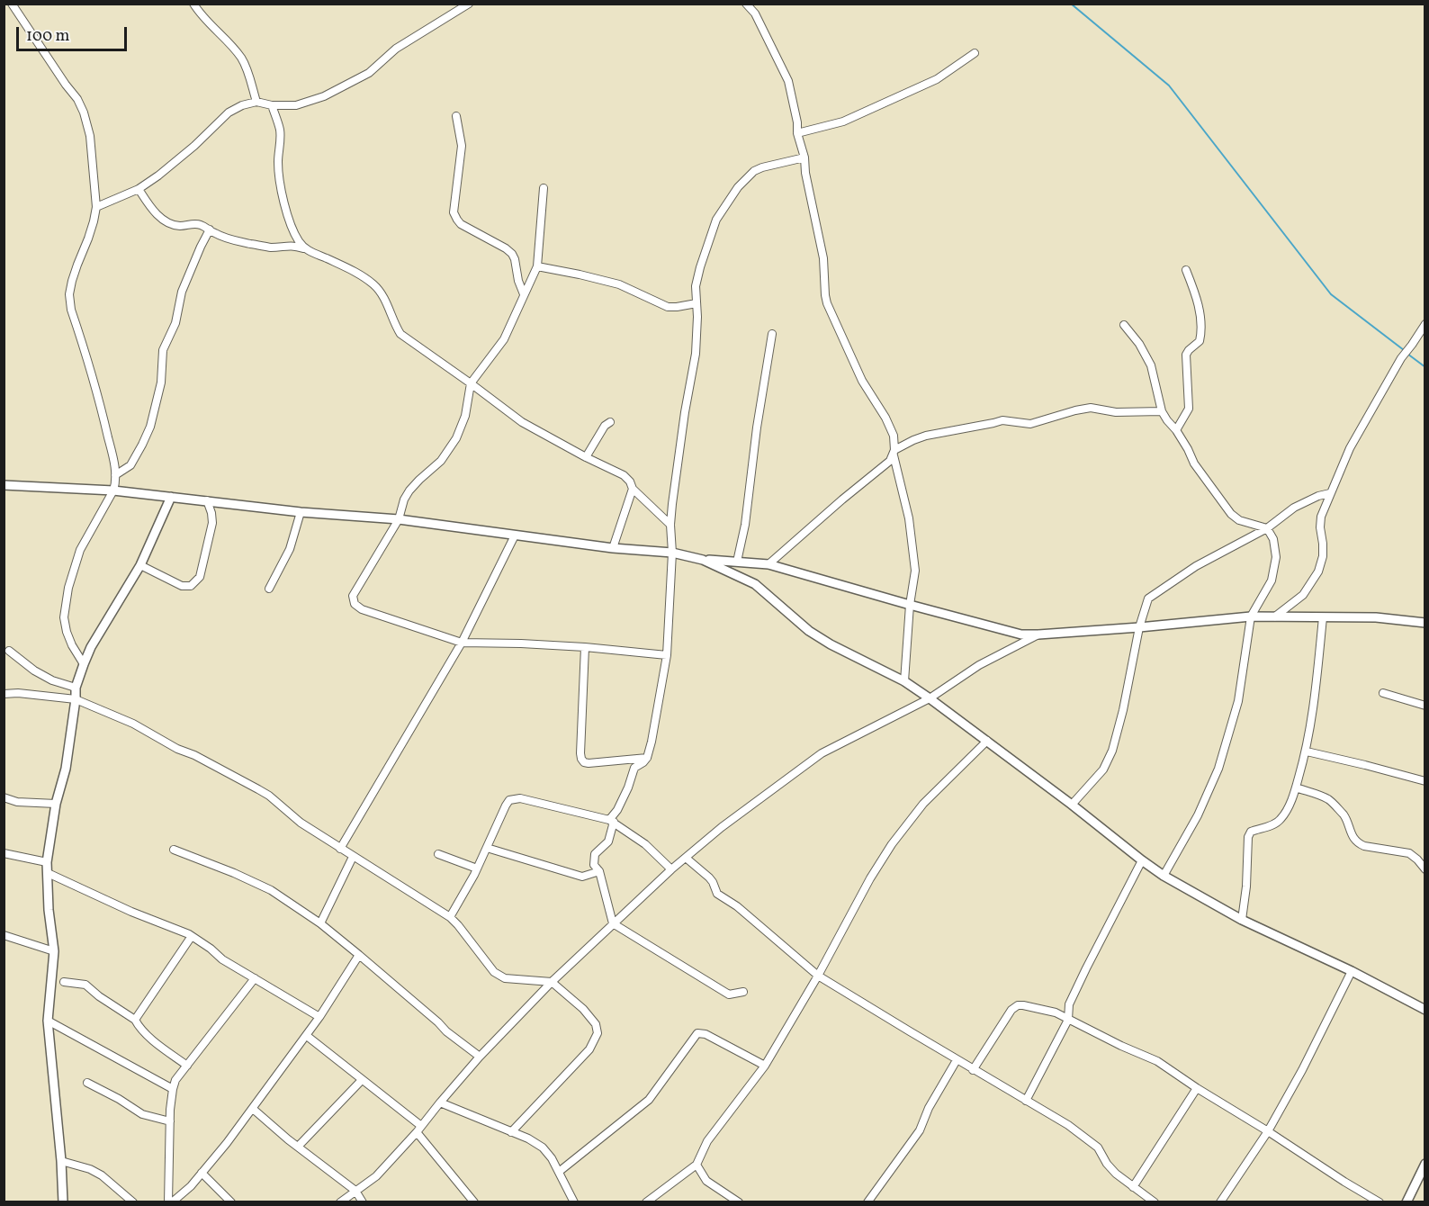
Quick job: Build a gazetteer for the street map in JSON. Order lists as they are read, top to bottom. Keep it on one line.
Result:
{"scale_bar":"100 m"}
